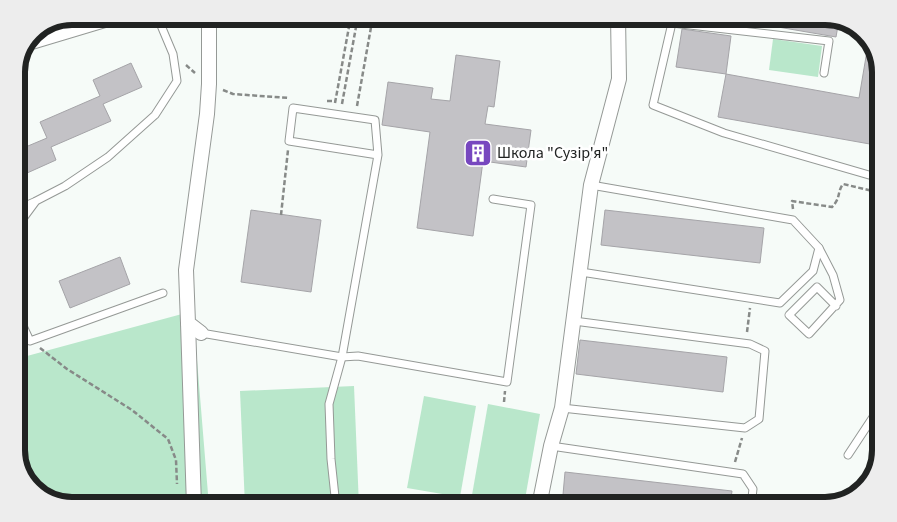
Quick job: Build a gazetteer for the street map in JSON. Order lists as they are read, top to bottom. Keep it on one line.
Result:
{"places":{"building":["Школа \"Сузір'я\""]}}
